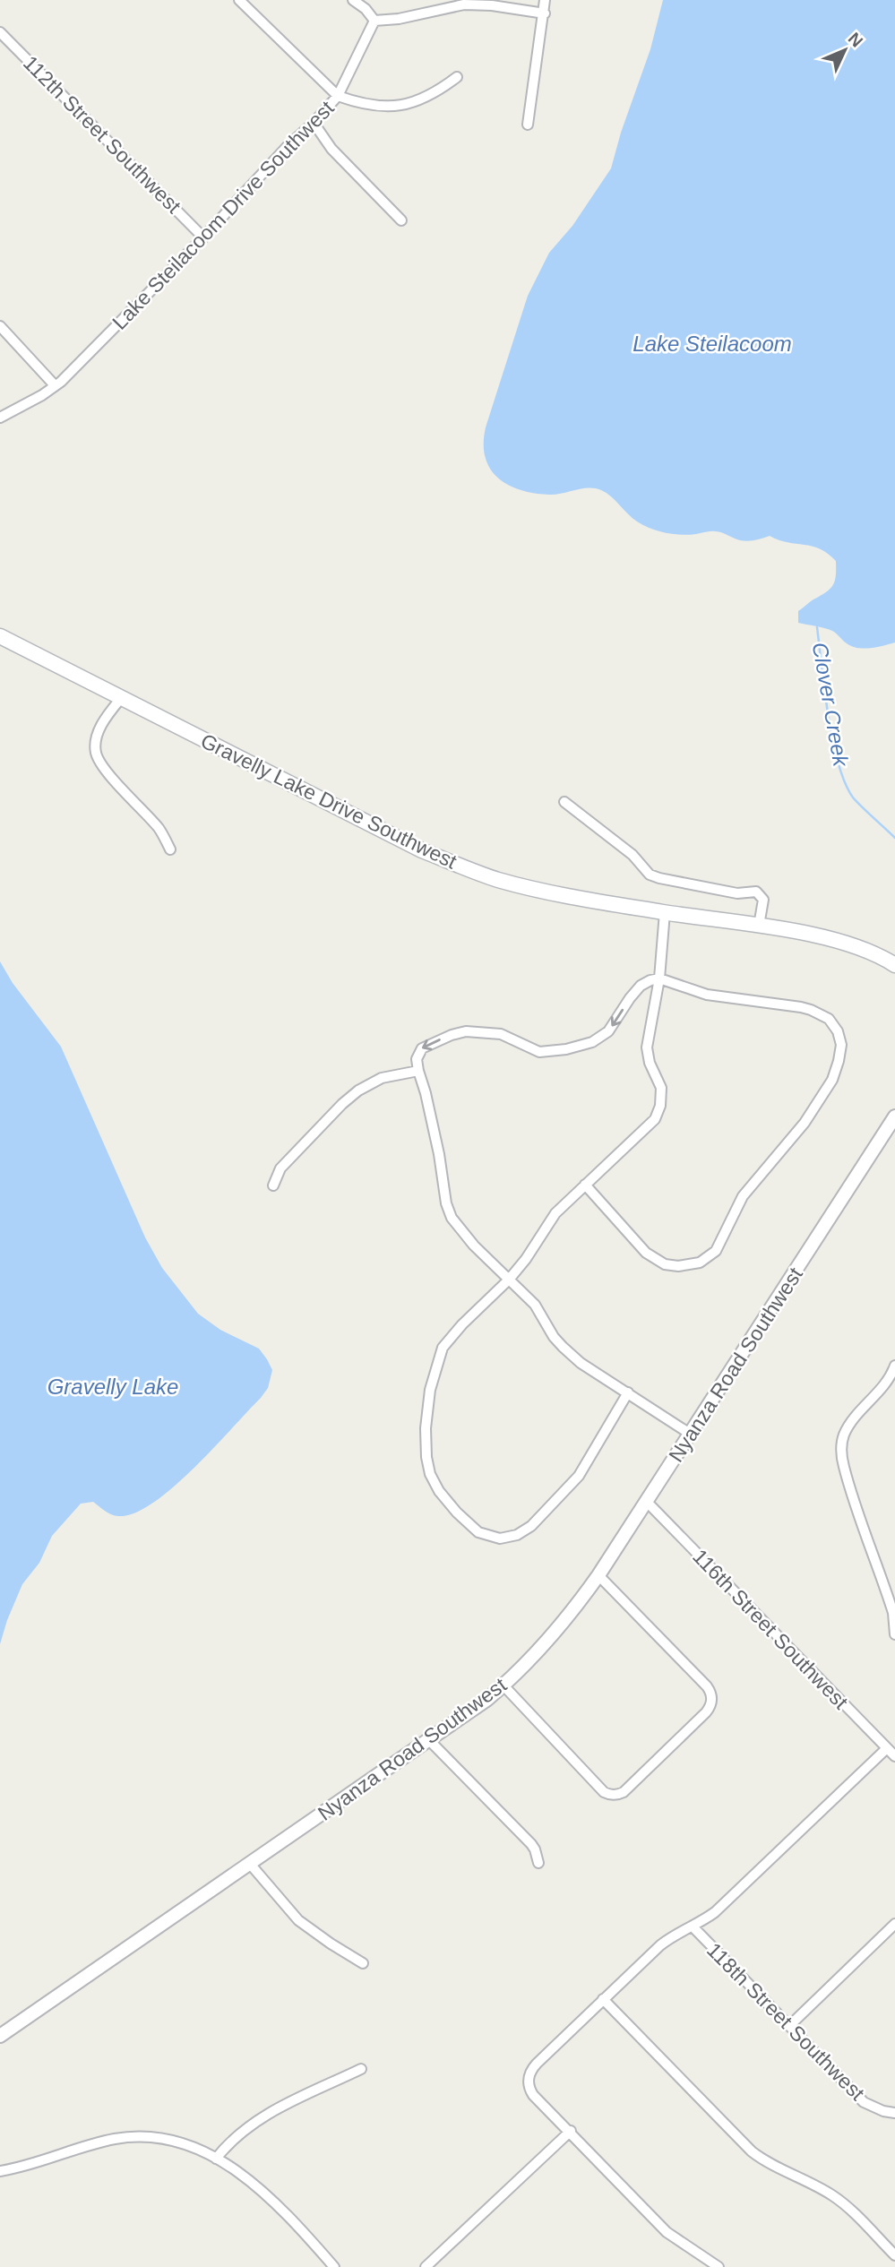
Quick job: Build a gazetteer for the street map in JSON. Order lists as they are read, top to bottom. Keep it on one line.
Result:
{"streets":{"main road":["Gravelly Lake Drive Southwest"],"street":["112th Street Southwest","Lake Steilacoom Drive Southwest","Nyanza Road Southwest","116th Street Southwest","118th Street Southwest"]},"crossings":[["112th Street Southwest","Lake Steilacoom Drive Southwest"],["Nyanza Road Southwest","116th Street Southwest"]],"water":["Lake Steilacoom","Clover Creek","Gravelly Lake"],"north":"top right"}
